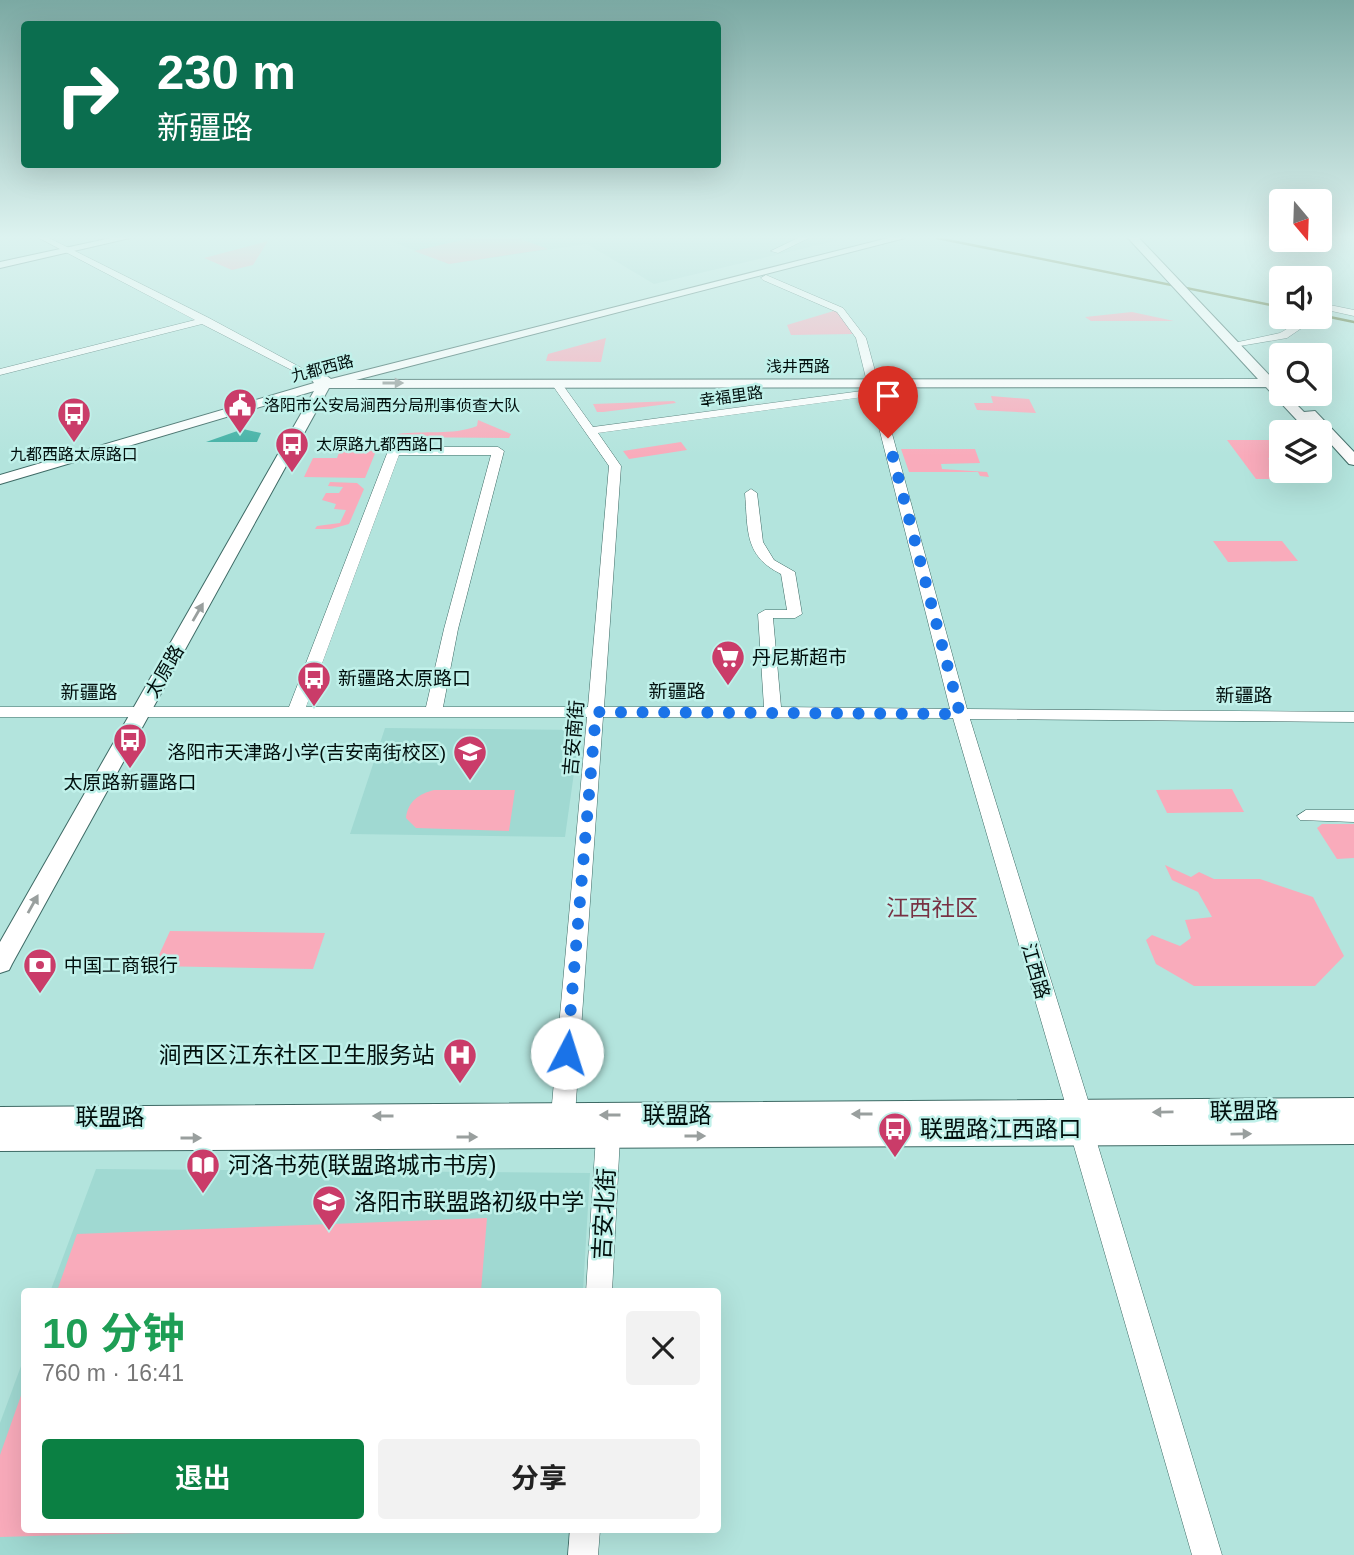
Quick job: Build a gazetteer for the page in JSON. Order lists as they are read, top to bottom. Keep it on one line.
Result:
{"streets":{"main road":["浅井西路","九都西路","太原路","联盟路"],"street":["幸福里路","新疆路","吉安南街","江西路","吉安北街"]},"crossings":[["浅井西路","九都西路"],["浅井西路","幸福里路"],["浅井西路","太原路"],["浅井西路","吉安南街"],["浅井西路","江西路"],["九都西路","太原路"],["幸福里路","吉安南街"],["幸福里路","江西路"],["太原路","新疆路"],["新疆路","吉安南街"],["新疆路","江西路"],["吉安南街","联盟路"],["江西路","联盟路"],["联盟路","吉安北街"]],"one_way":["太原路"],"districts":["江西社区"],"places":{"public building":["洛阳市公安局涧西分局刑事侦查大队"],"bus stop":["九都西路太原路口","太原路九都西路口","新疆路太原路口","太原路新疆路口","联盟路江西路口"],"supermarket":["丹尼斯超市"],"school or university":["洛阳市天津路小学(吉安南街校区)","洛阳市联盟路初级中学"],"bank":["中国工商银行"],"hospital":["涧西区江东社区卫生服务站"],"library":["河洛书苑(联盟路城市书房)"]},"north":"bottom","page":{"turn":["230 m","新疆路"],"heading":["10 分钟","760 m · 16:41"],"buttons":["退出","分享"]}}
